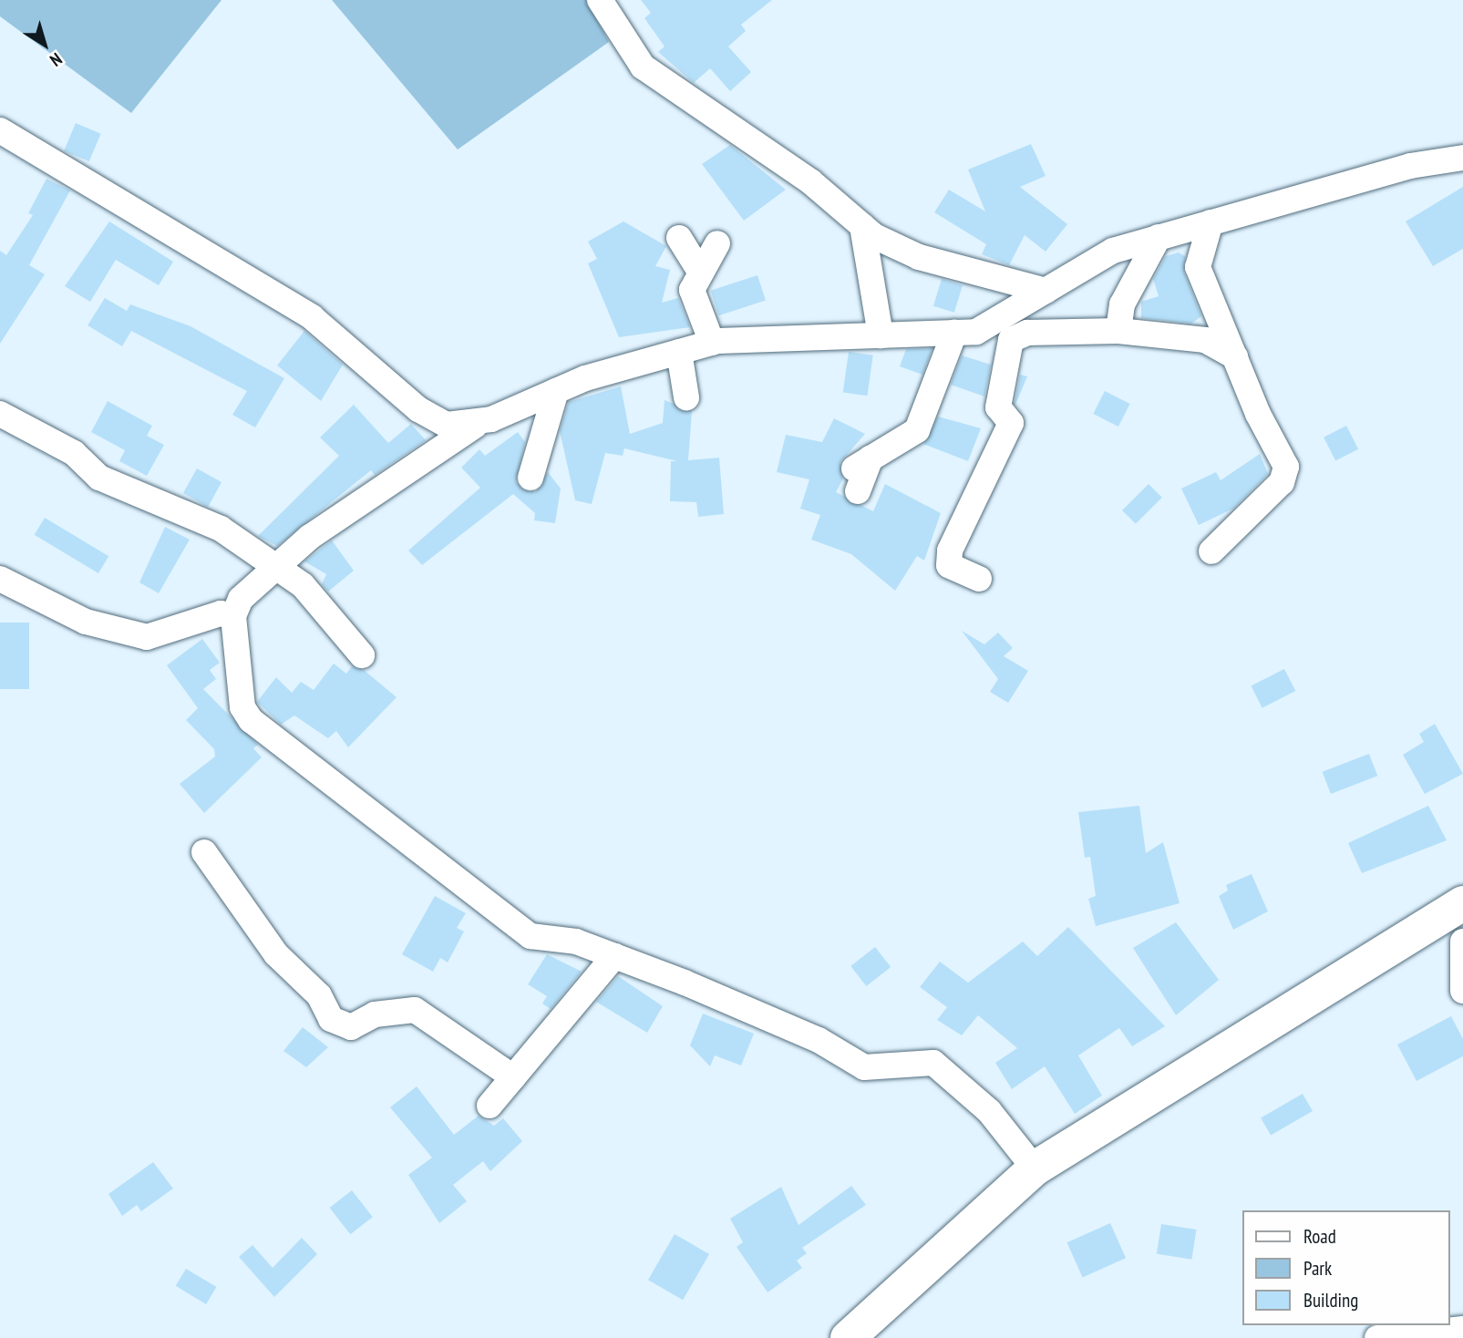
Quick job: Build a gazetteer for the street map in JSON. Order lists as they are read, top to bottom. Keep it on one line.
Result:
{"legend":["Road","Park","Building"],"north":"bottom right"}
